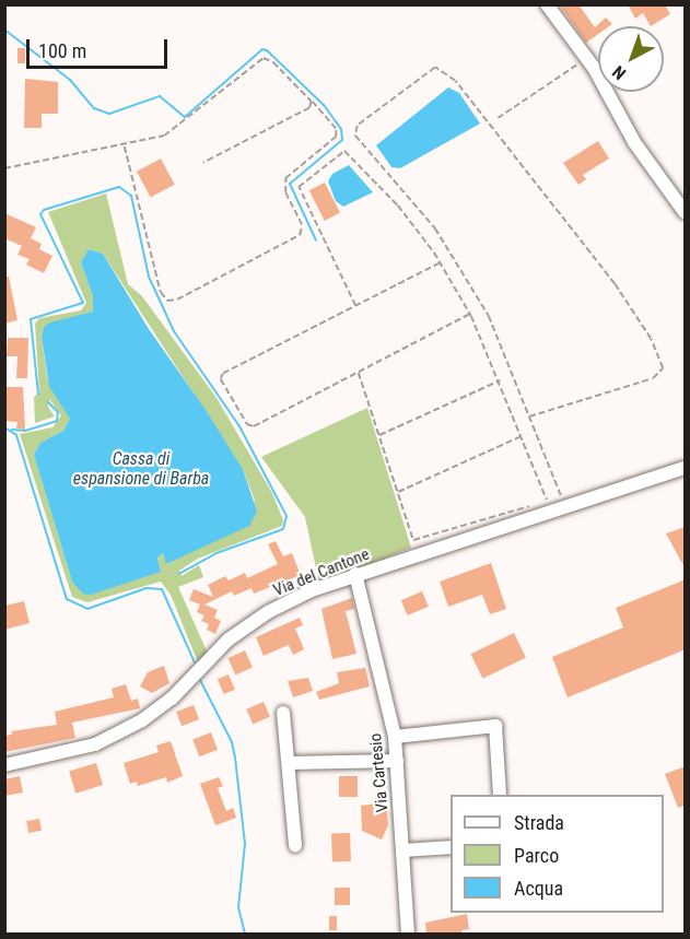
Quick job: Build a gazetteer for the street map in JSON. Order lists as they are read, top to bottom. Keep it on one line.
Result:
{"streets":{"street":["Via del Cantone","Via Cartesio"]},"crossings":[["Via del Cantone","Via Cartesio"]],"water":["Cassa di espansione di Barba"],"legend":["Strada","Parco","Acqua"],"scale_bar":"100 m","north":"bottom left"}
